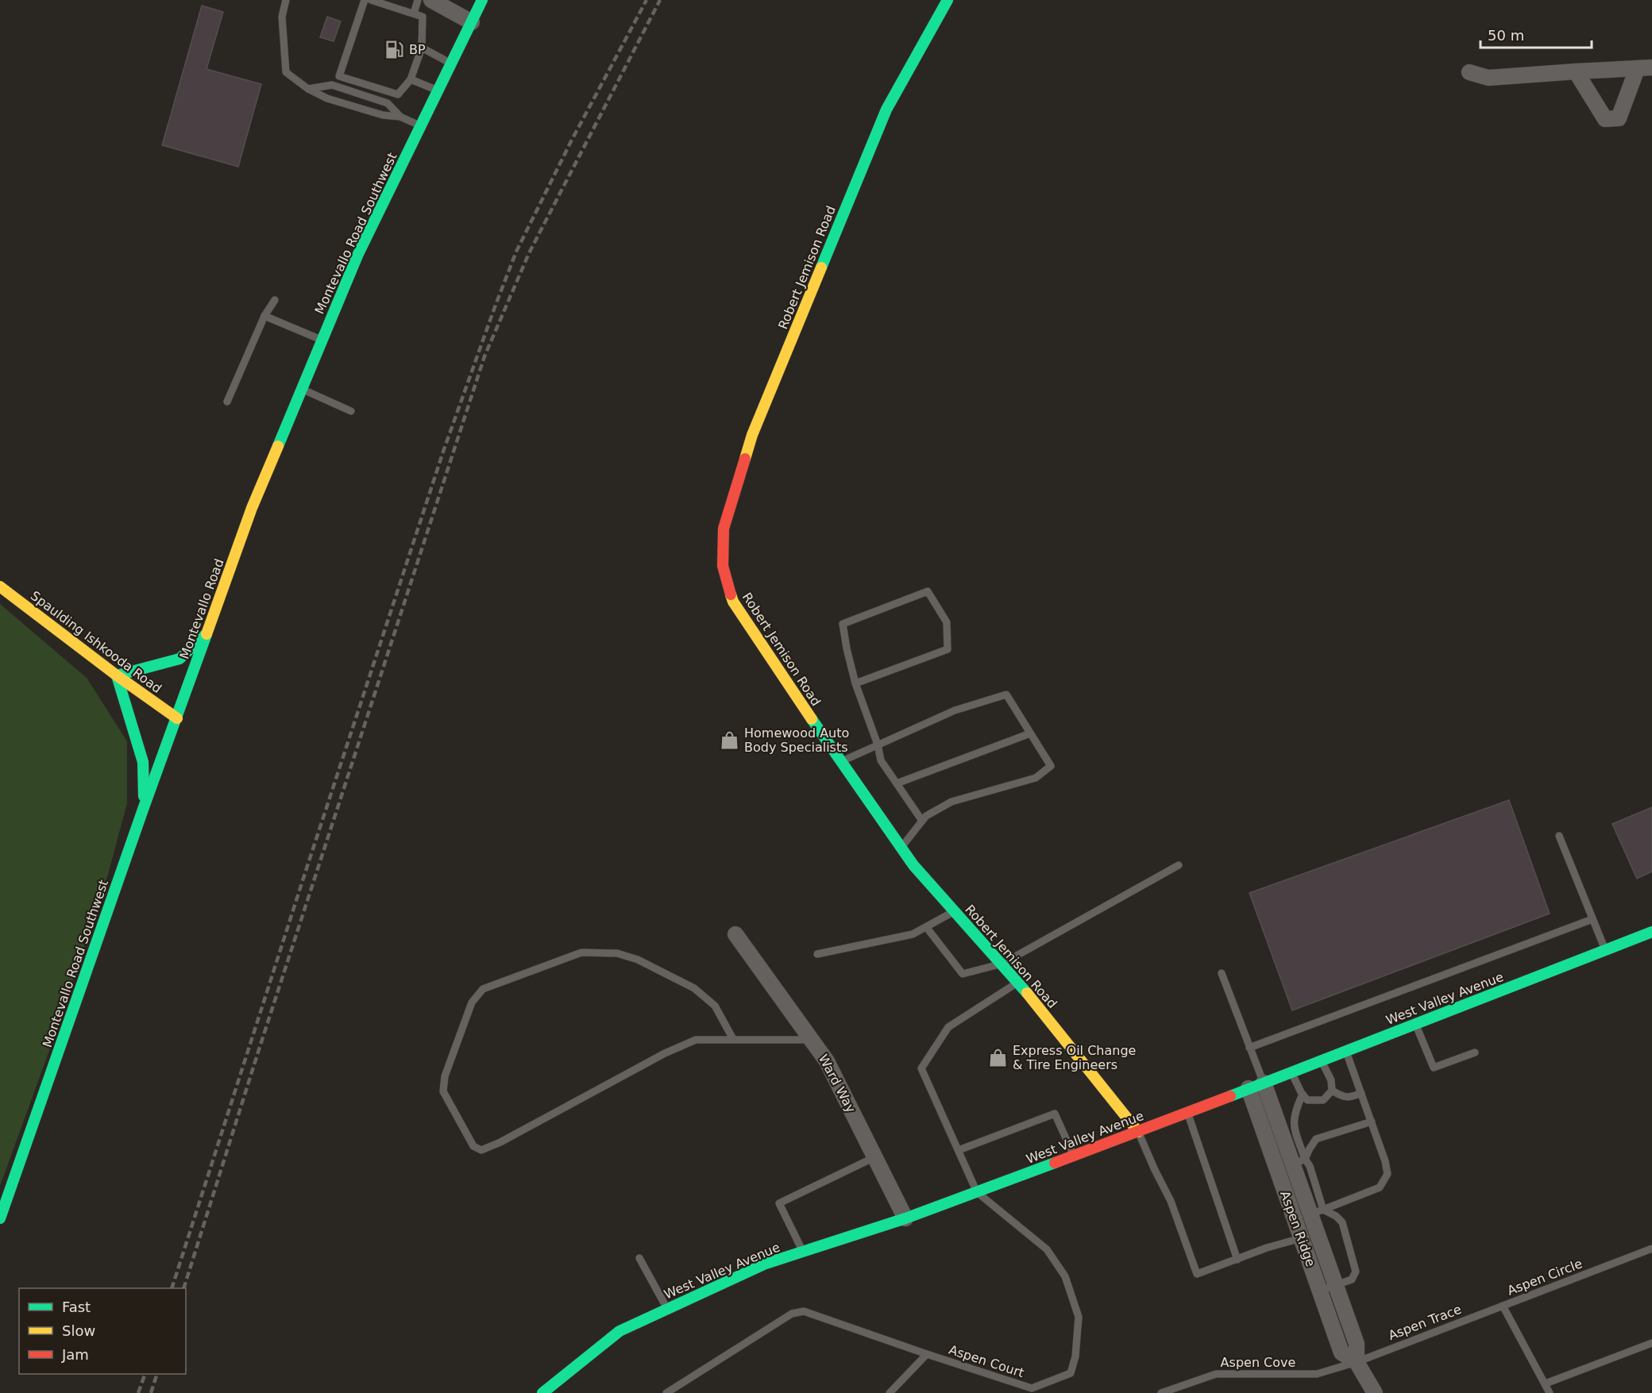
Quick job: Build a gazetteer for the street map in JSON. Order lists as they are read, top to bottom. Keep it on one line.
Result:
{"streets":{"street":["Montevallo Road Southwest","Robert Jemison Road","Montevallo Road","Spaulding Ishkooda Road","West Valley Avenue","Ward Way","Aspen Ridge"],"lane":["Aspen Circle","Aspen Trace","Aspen Court","Aspen Cove"]},"crossings":[["Montevallo Road Southwest","Montevallo Road"],["Montevallo Road Southwest","Spaulding Ishkooda Road"],["Robert Jemison Road","West Valley Avenue"],["Montevallo Road","Spaulding Ishkooda Road"],["West Valley Avenue","Ward Way"],["West Valley Avenue","Aspen Ridge"],["West Valley Avenue","Aspen Court"],["Aspen Ridge","Aspen Trace"],["Aspen Ridge","Aspen Cove"],["Aspen Circle","Aspen Trace"],["Aspen Trace","Aspen Cove"]],"places":{"fuel station":["BP"],"shop":["Homewood Auto Body Specialists","Express Oil Change & Tire Engineers"]},"legend":["Fast","Slow","Jam"],"scale_bar":"50 m"}
